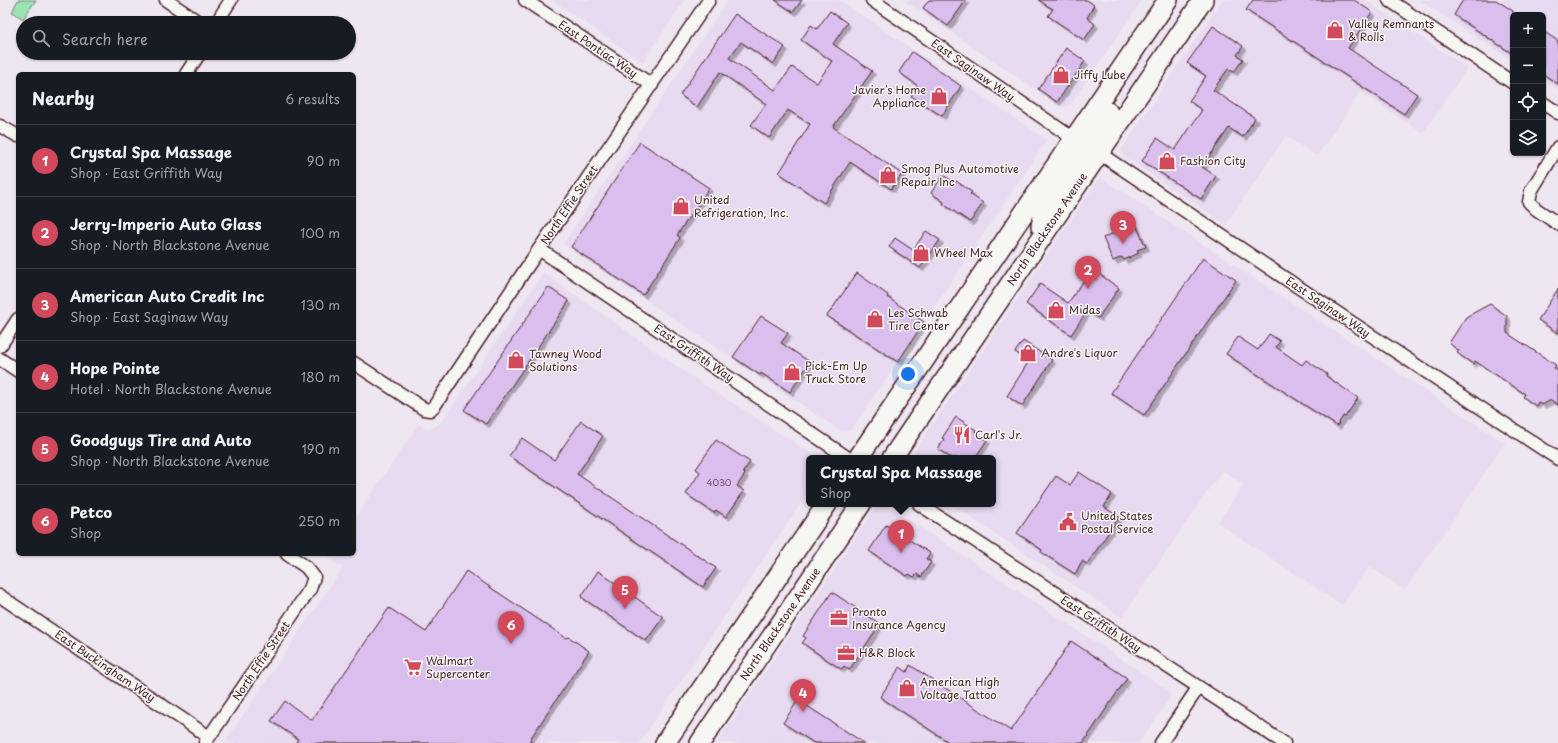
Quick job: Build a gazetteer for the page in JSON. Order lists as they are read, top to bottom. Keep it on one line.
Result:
{"streets":{"main road":["North Blackstone Avenue"],"street":["East Pontiac Way","East Saginaw Way","North Effie Street","East Griffith Way","East Buckingham Way"]},"crossings":[["East Pontiac Way","North Effie Street"],["East Saginaw Way","North Blackstone Avenue"],["North Effie Street","East Griffith Way"],["North Effie Street","East Buckingham Way"]],"places":{"shop":["Valley Remnants & Rolls","Jiffy Lube","Javier's Home Appliance","Fashion City","Smog Plus Automotive Repair Inc","United Refrigeration, Inc.","Wheel Max","Midas","Les Schwab Tire Center","Andre's Liquor","Tawney Wood Solutions","Pick-Em Up Truck Store","American High Voltage Tattoo"],"restaurant":["Carl's Jr."],"public building":["United States Postal Service"],"office":["Pronto Insurance Agency","H&R Block"],"supermarket":["Walmart Supercenter"]},"house_numbers":["4030"],"page":{"map_buttons":["+","−"],"search":"Search here","heading":["Nearby","6 results"],"list":[{"mark":"1","name":"Crystal Spa Massage","note":"Shop · East Griffith Way","value":"90 m"},{"mark":"2","name":"Jerry-Imperio Auto Glass","note":"Shop · North Blackstone Avenue","value":"100 m"},{"mark":"3","name":"American Auto Credit Inc","note":"Shop · East Saginaw Way","value":"130 m"},{"mark":"4","name":"Hope Pointe","note":"Hotel · North Blackstone Avenue","value":"180 m"},{"mark":"5","name":"Goodguys Tire and Auto","note":"Shop · North Blackstone Avenue","value":"190 m"},{"mark":"6","name":"Petco","note":"Shop","value":"250 m"}],"pins":["3","2","1","5","6","4"],"popup":["Crystal Spa Massage","Shop"]}}
